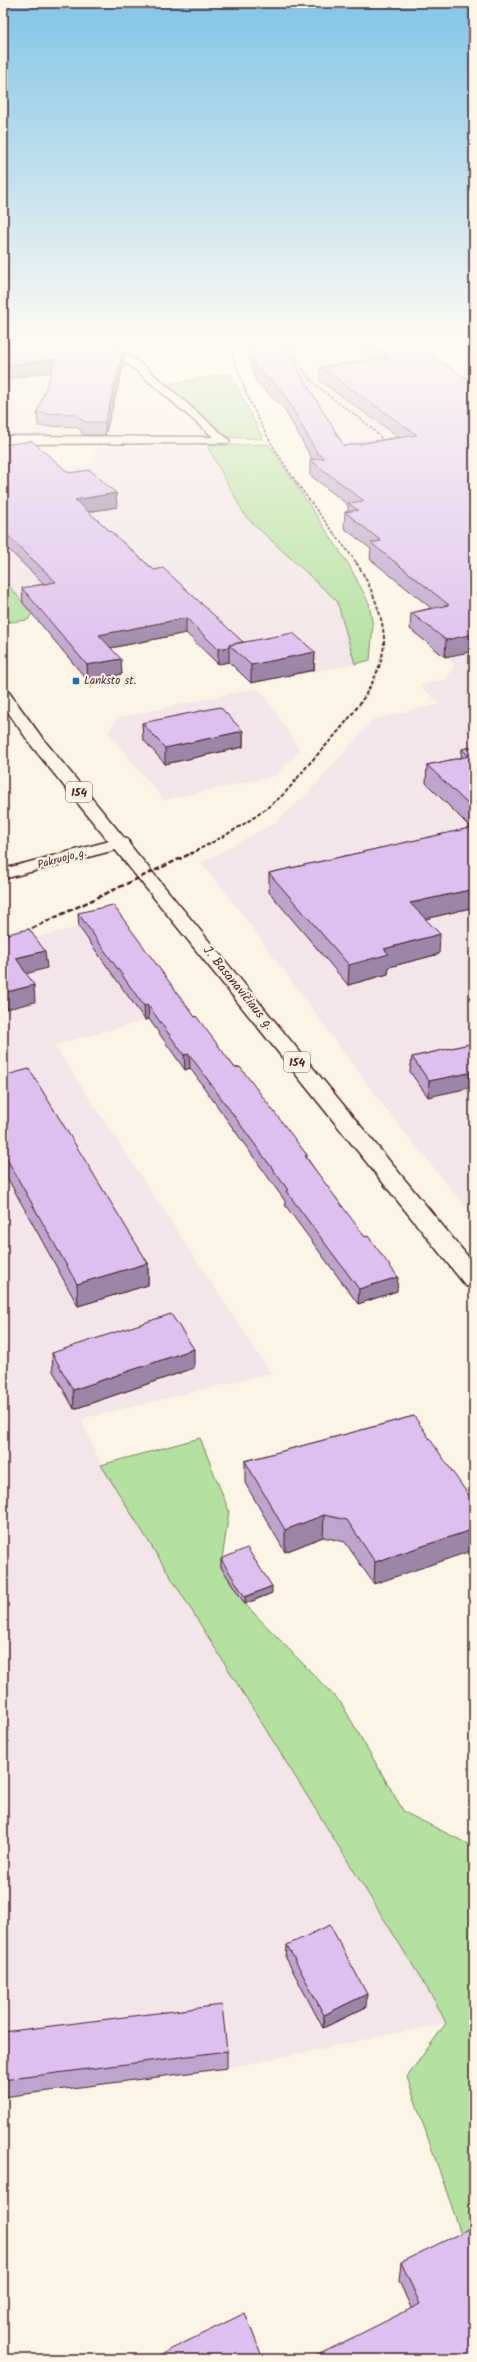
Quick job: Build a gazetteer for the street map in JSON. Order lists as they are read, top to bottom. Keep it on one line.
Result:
{"streets":{"main road":["154","Pakruojo g.","J. Basanavičiaus g."]},"crossings":[["Pakruojo g.","J. Basanavičiaus g."]],"places":{"transit":["Lanksto st."]}}
